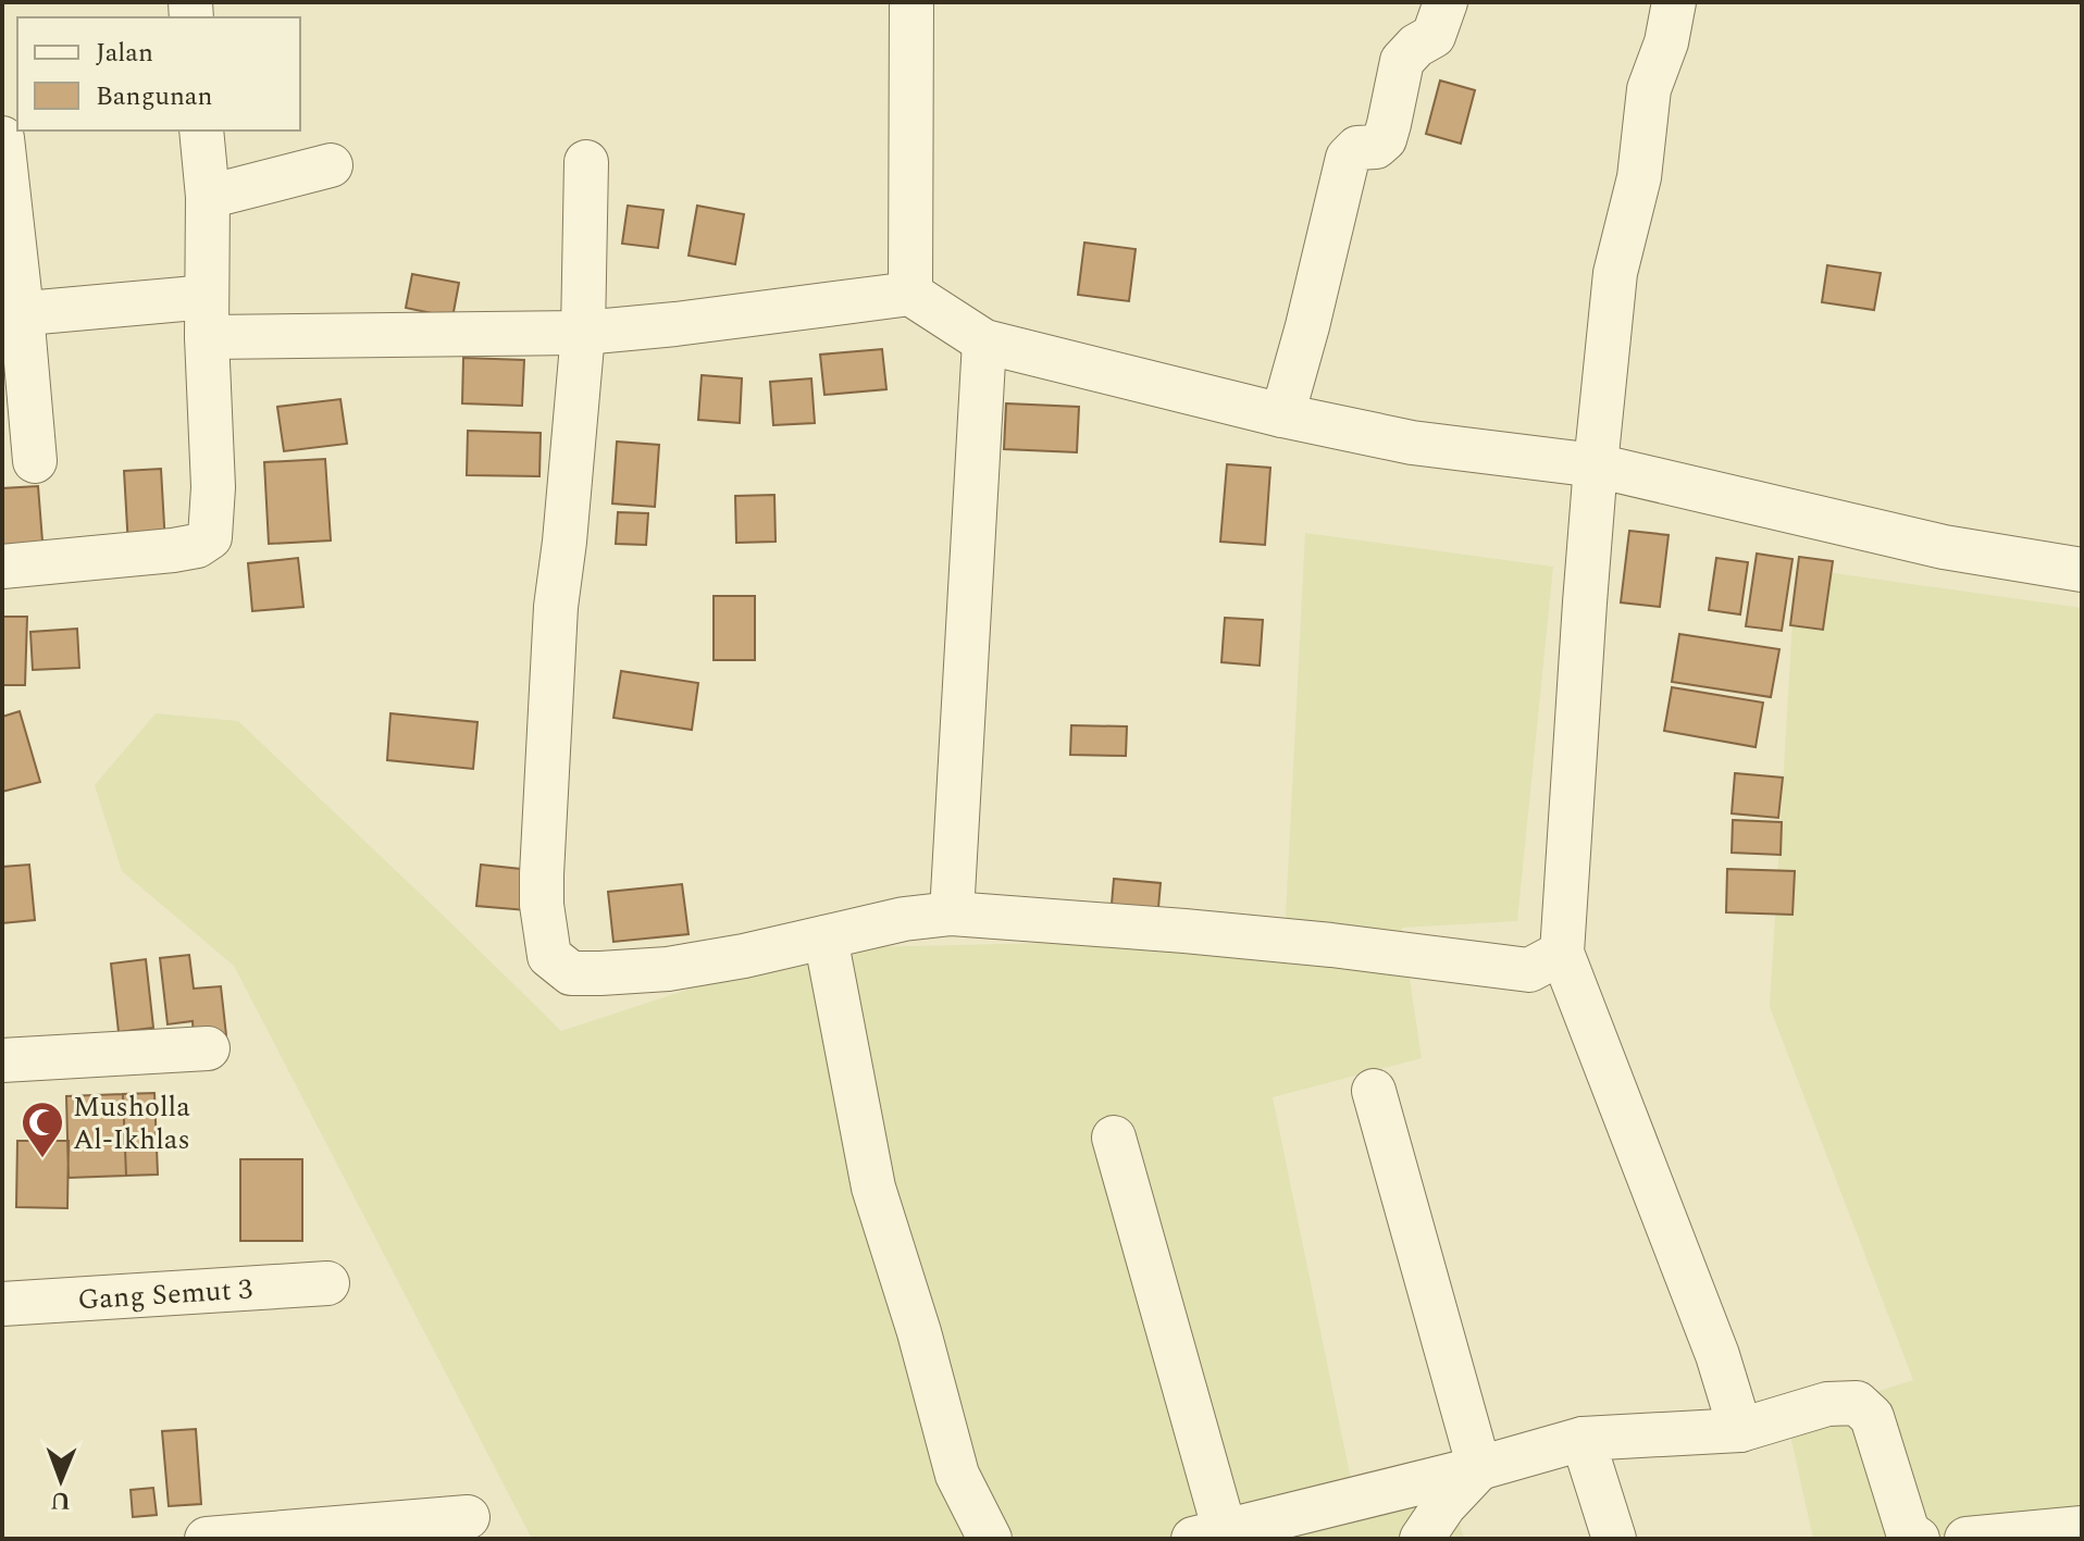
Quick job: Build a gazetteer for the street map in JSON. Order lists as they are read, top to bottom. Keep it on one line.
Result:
{"streets":{"street":["Gang Semut 3"]},"places":{"mosque":["Musholla Al-Ikhlas"]},"legend":["Jalan","Bangunan"],"north":"bottom"}
